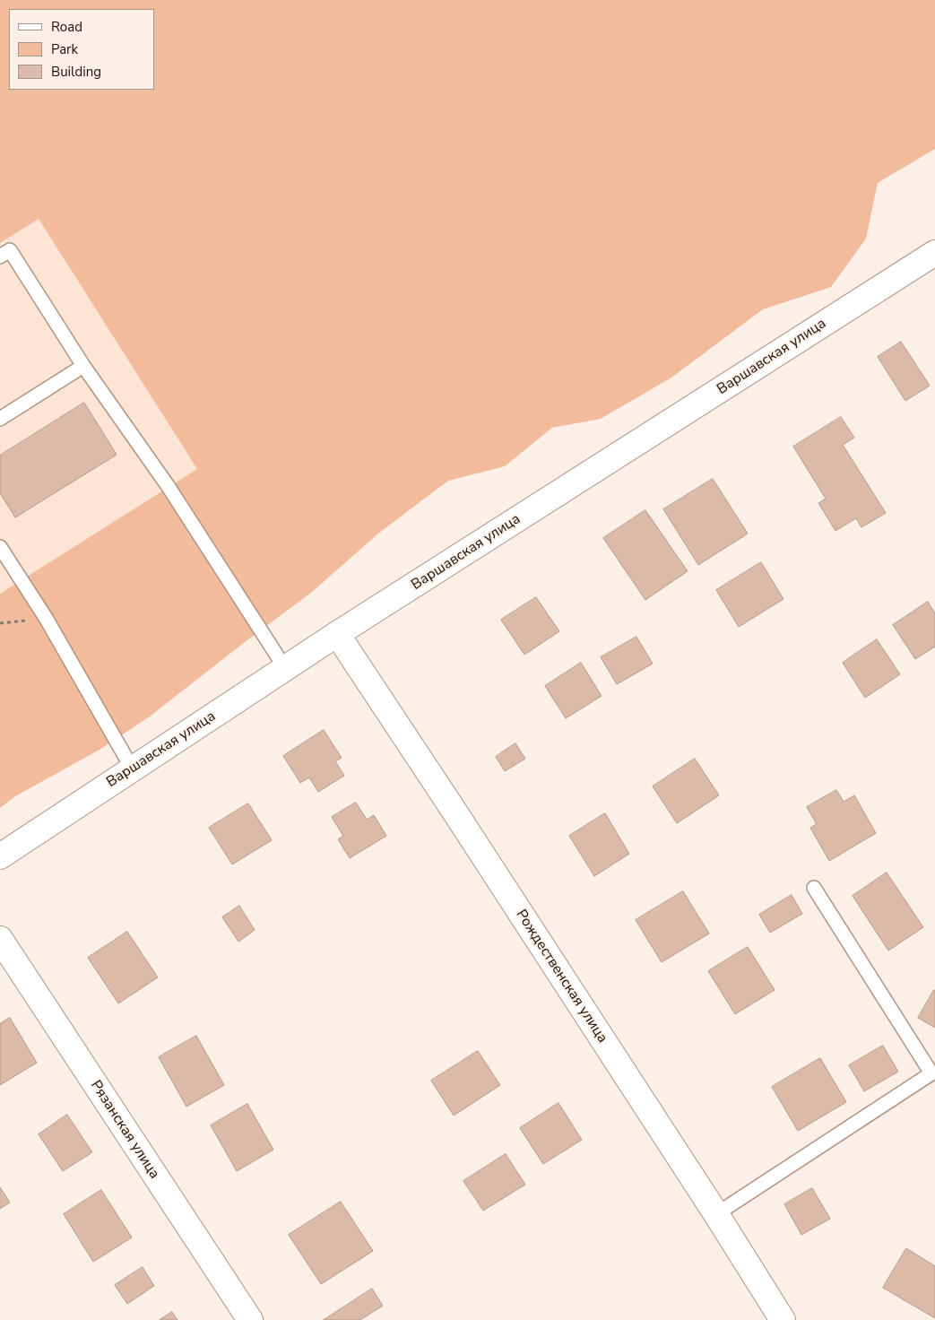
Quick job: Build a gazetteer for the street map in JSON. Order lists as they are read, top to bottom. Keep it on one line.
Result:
{"streets":{"street":["Варшавская улица","Рождественская улица","Рязанская улица"]},"crossings":[["Варшавская улица","Рождественская улица"]],"legend":["Road","Park","Building"]}
